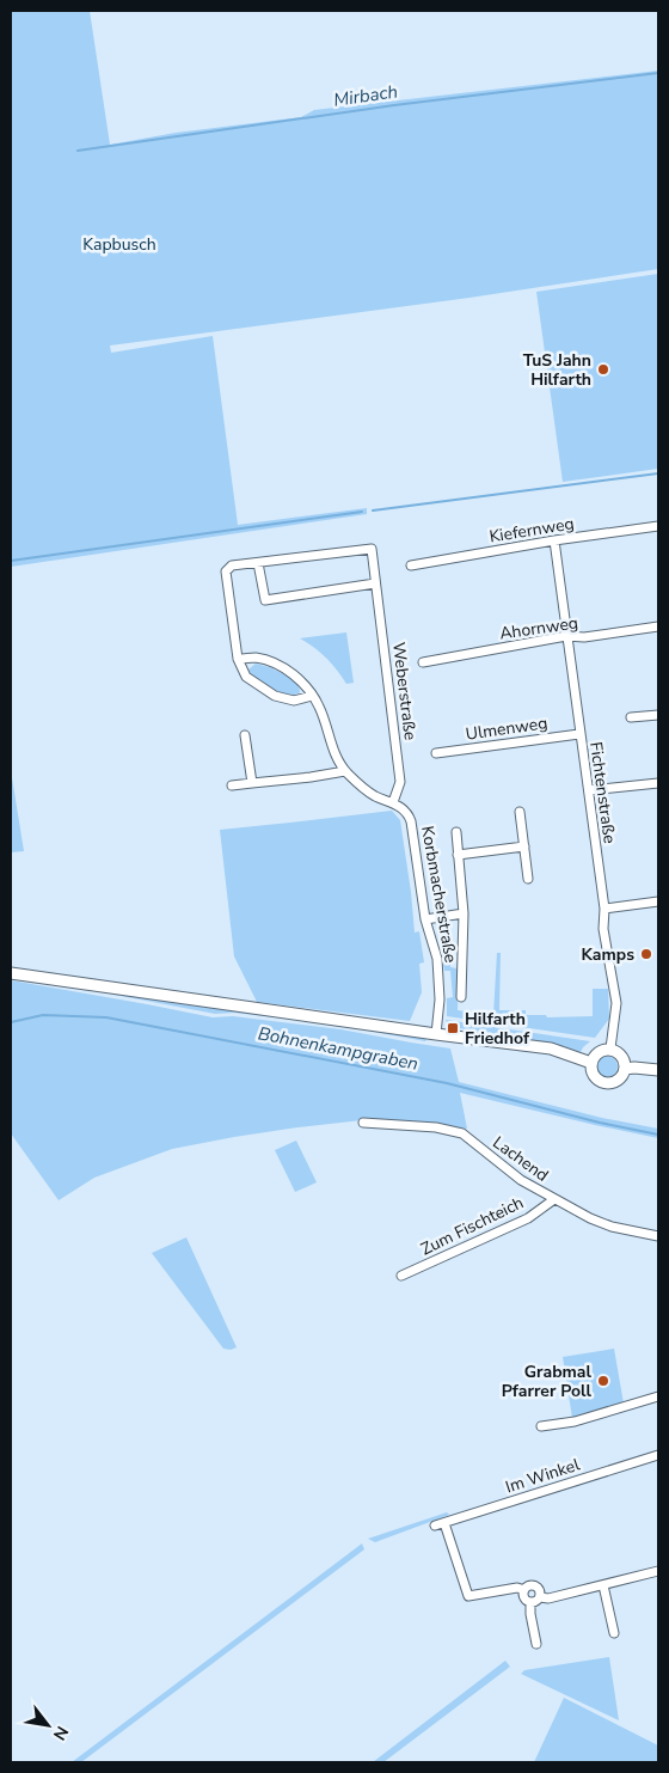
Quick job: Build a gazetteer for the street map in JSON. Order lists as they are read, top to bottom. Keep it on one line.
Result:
{"streets":{"street":["Kiefernweg","Ahornweg","Weberstraße","Ulmenweg","Fichtenstraße","Korbmacherstraße","Lachend","Zum Fischteich","Im Winkel"]},"crossings":[["Kiefernweg","Fichtenstraße"],["Ahornweg","Fichtenstraße"],["Weberstraße","Korbmacherstraße"],["Ulmenweg","Fichtenstraße"],["Lachend","Zum Fischteich"]],"water":["Mirbach","Bohnenkampgraben"],"parks":["Kapbusch"],"places":{"other":["TuS Jahn Hilfarth","Kamps","Grabmal Pfarrer Poll"],"transit":["Hilfarth Friedhof"]},"north":"bottom right"}
